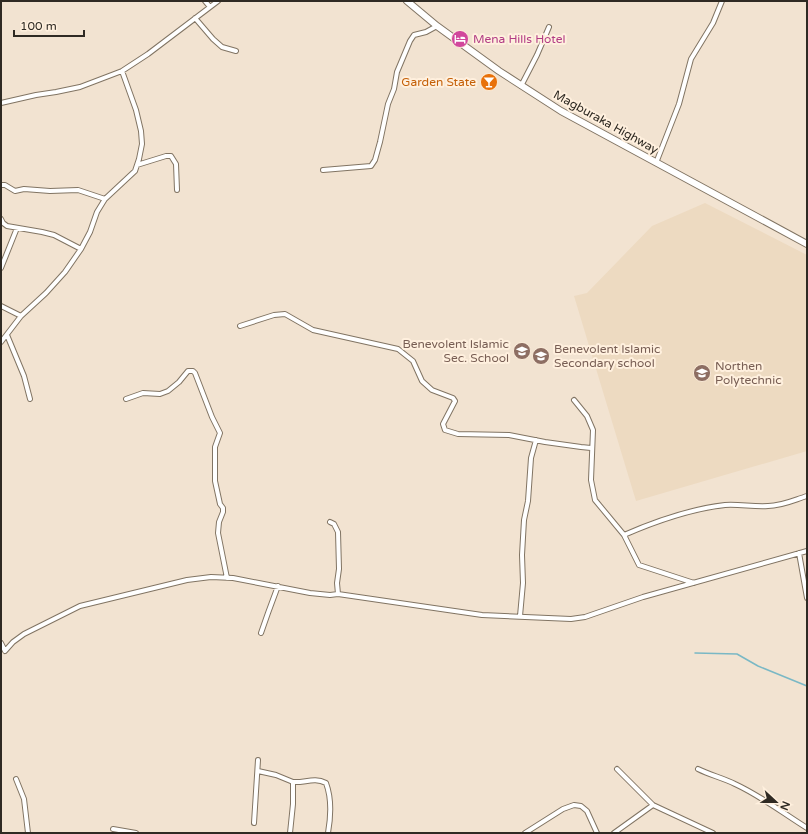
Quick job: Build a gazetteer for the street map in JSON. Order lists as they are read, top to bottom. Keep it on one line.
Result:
{"streets":{"main road":["Magburaka Highway"]},"places":{"hotel":["Mena Hills Hotel"],"bar":["Garden State"],"school or university":["Benevolent Islamic Sec. School","Benevolent Islamic Secondary school","Northen Polytechnic"]},"scale_bar":"100 m","north":"right"}
